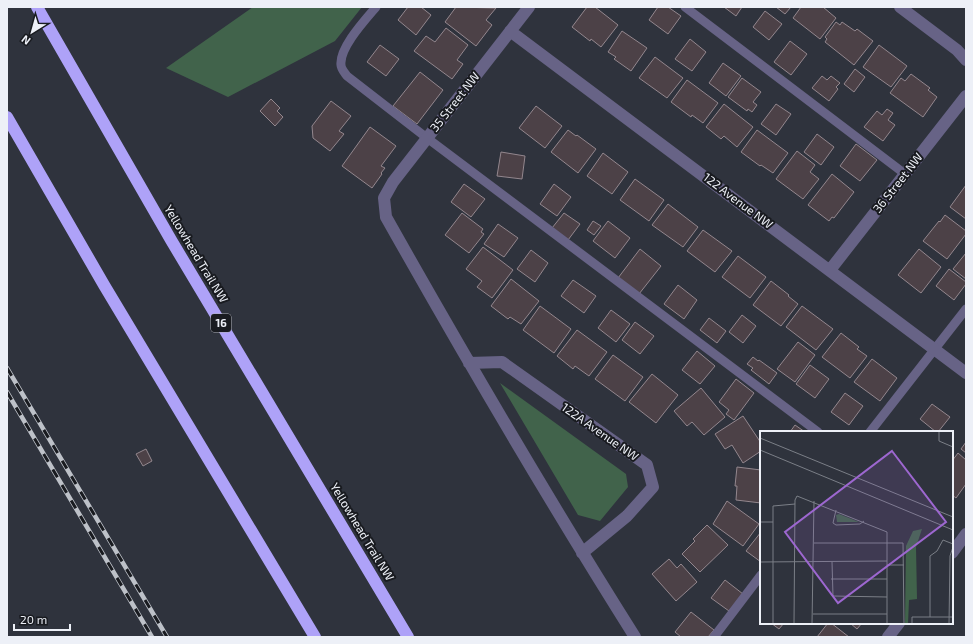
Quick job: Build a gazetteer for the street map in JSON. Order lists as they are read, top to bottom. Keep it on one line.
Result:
{"streets":{"highway":["Yellowhead Trail NW","16"],"street":["35 Street NW","36 Street NW","122 Avenue NW","122A Avenue NW"]},"crossings":[["35 Street NW","122 Avenue NW"],["35 Street NW","122A Avenue NW"],["36 Street NW","122 Avenue NW"]],"scale_bar":"20 m","north":"bottom left"}
